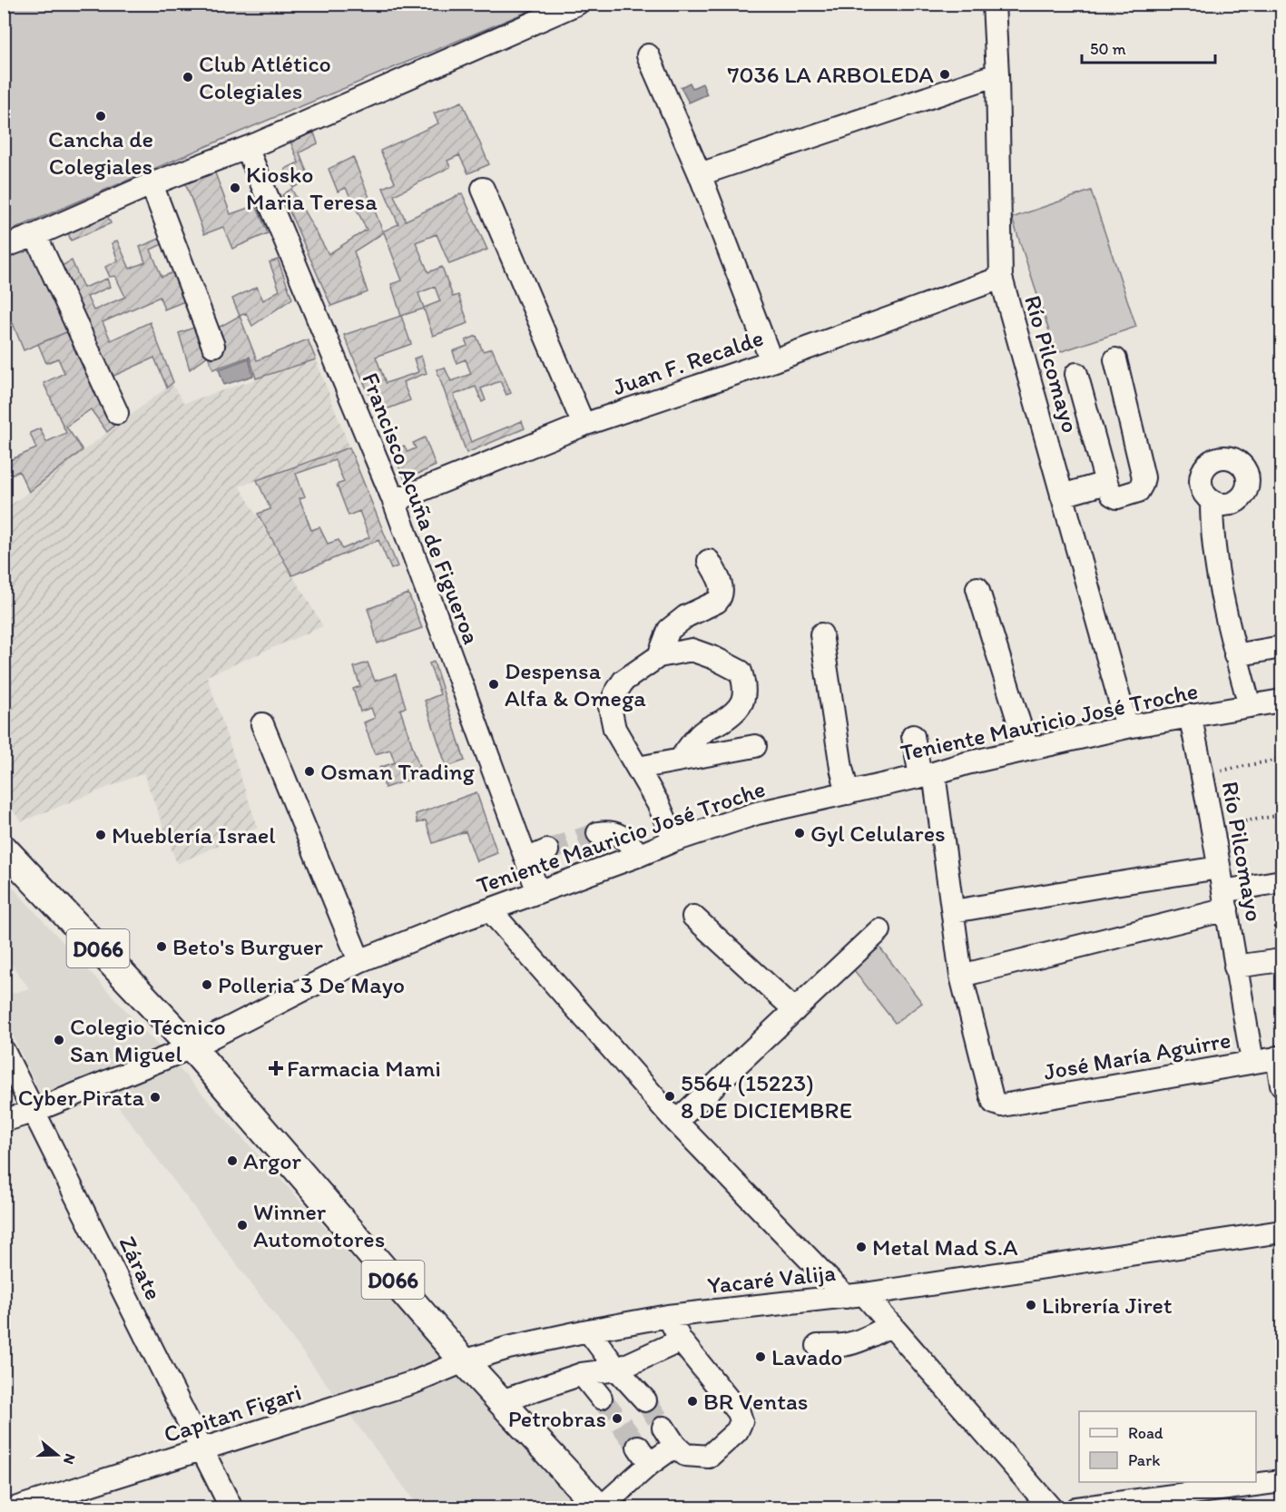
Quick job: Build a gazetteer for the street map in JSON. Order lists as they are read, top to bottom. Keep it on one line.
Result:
{"streets":{"main road":["D066"],"street":["Juan F. Recalde","Río Pilcomayo","Francisco Acuña de Figueroa","Teniente Mauricio José Troche","José María Aguirre","Zárate","Yacaré Valija","Capitan Figari"]},"crossings":[["Juan F. Recalde","Río Pilcomayo"],["Juan F. Recalde","Francisco Acuña de Figueroa"],["Río Pilcomayo","Teniente Mauricio José Troche"],["Río Pilcomayo","José María Aguirre"],["Francisco Acuña de Figueroa","Teniente Mauricio José Troche"],["Teniente Mauricio José Troche","D066"],["Teniente Mauricio José Troche","Zárate"],["D066","Yacaré Valija"],["D066","Capitan Figari"],["Zárate","Capitan Figari"],["Yacaré Valija","Capitan Figari"]],"places":{"other":["7036 LA ARBOLEDA","Club Atlético Colegiales","Cancha de Colegiales","Kiosko Maria Teresa","Despensa Alfa & Omega","Osman Trading","Gyl Celulares","Mueblería Israel","Beto's Burguer","Polleria 3 De Mayo","Colegio Técnico San Miguel","5564 (15223) 8 DE DICIEMBRE","Cyber Pirata","Argor","Winner Automotores","Metal Mad S.A","Librería Jiret","Lavado","BR Ventas","Petrobras"],"health":["Farmacia Mami"]},"legend":["Road","Park"],"scale_bar":"50 m","north":"right"}
